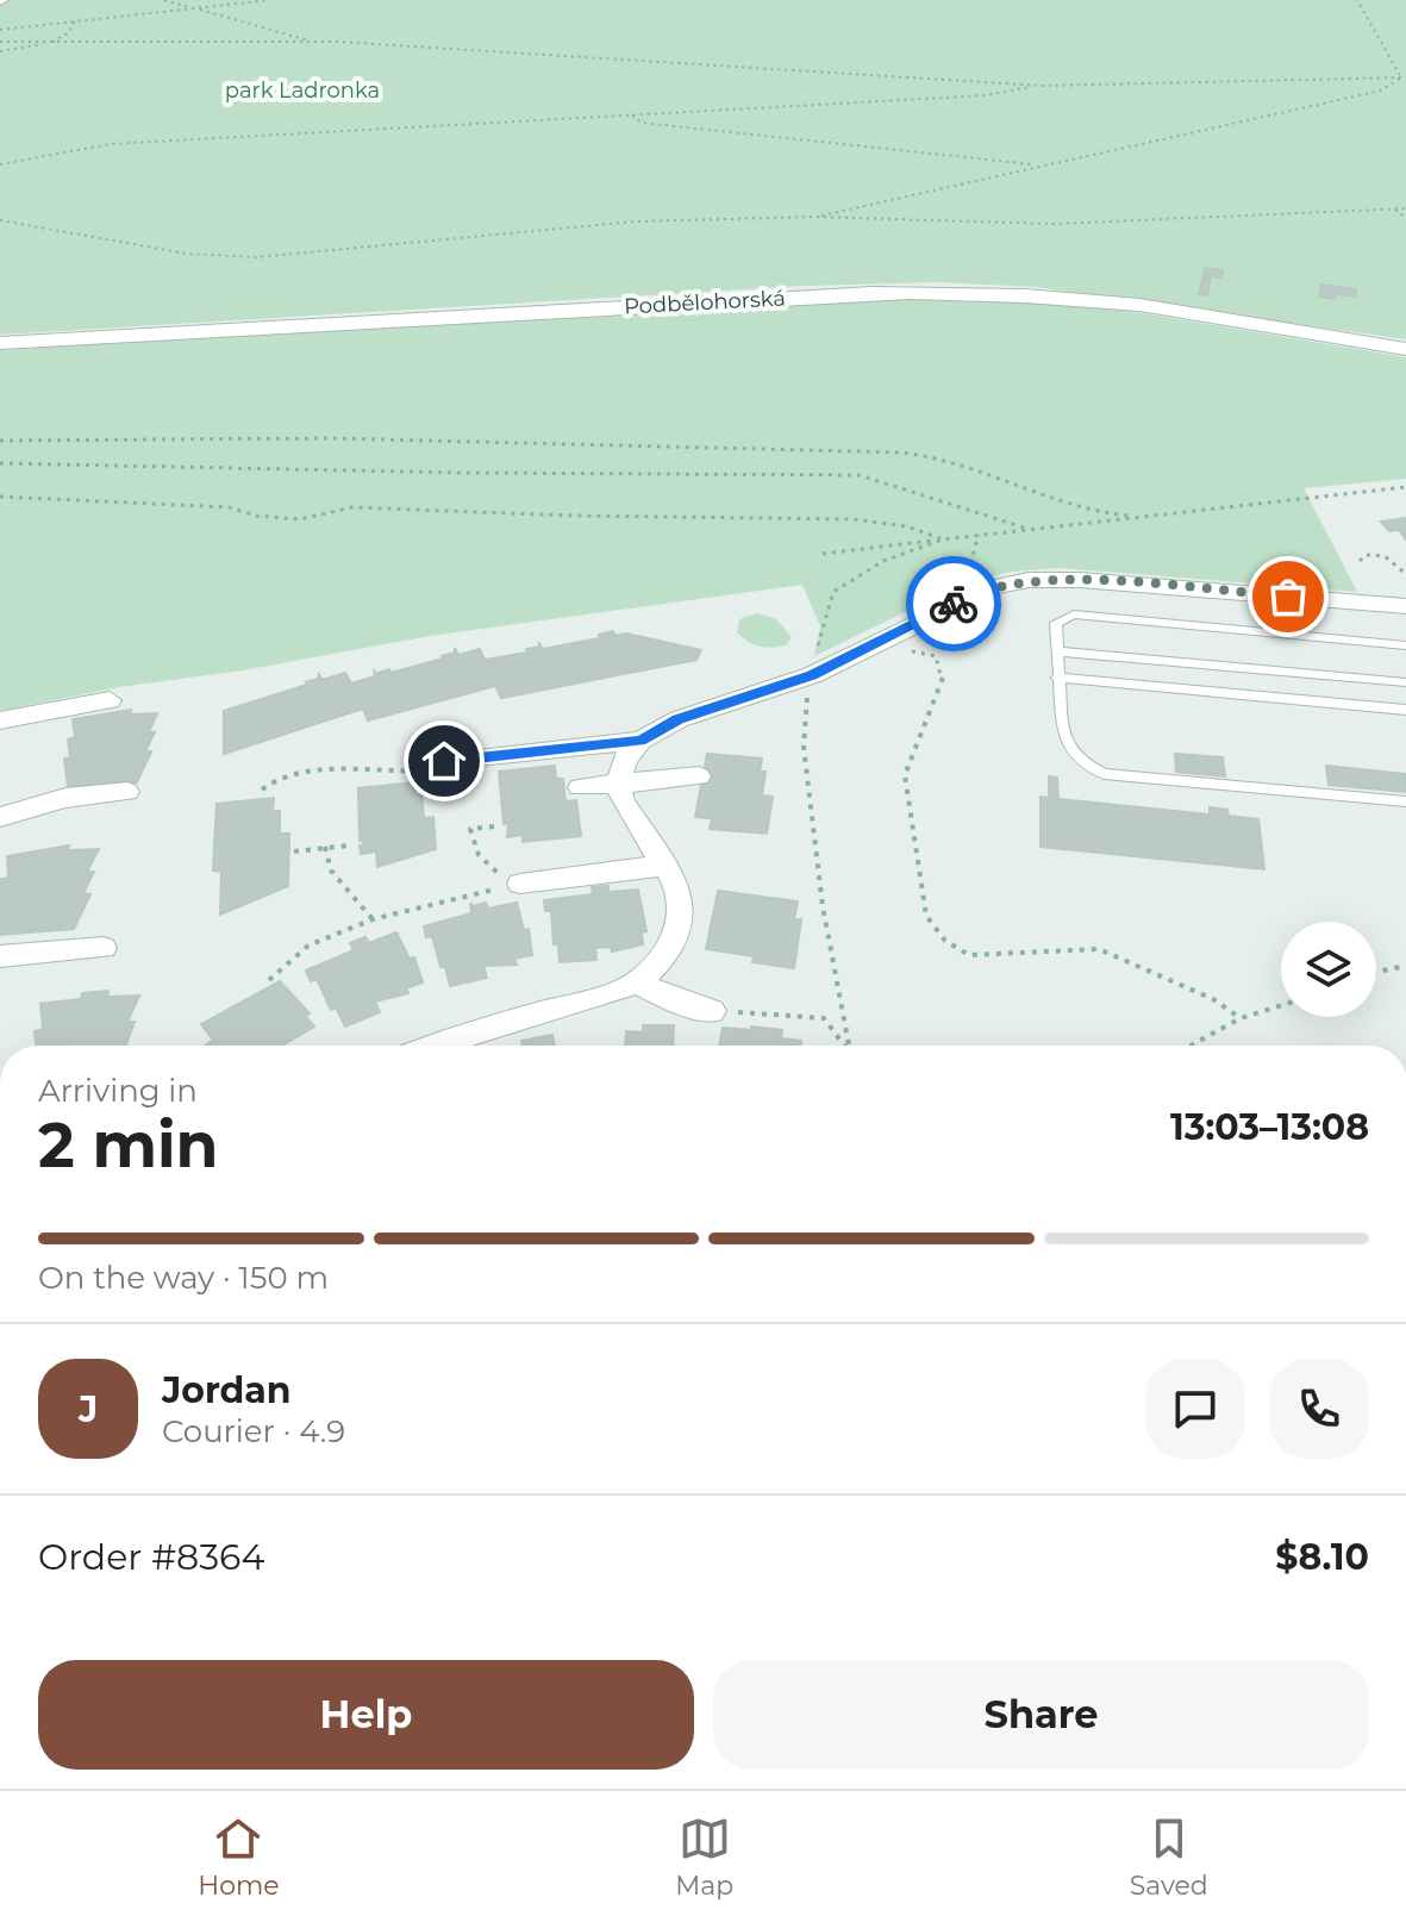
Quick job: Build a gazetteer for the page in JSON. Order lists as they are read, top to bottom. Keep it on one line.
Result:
{"streets":{"street":["Podbělohorská"]},"parks":["park Ladronka"],"page":{"heading":["2 min","Arriving in","13:03–13:08"],"panel":["Jordan","Courier · 4.9","Order #8364","$8.10"],"bar":"On the way · 150 m","round":"J","buttons":["Help","Share"],"tabs":["Home","Map","Saved"]}}
